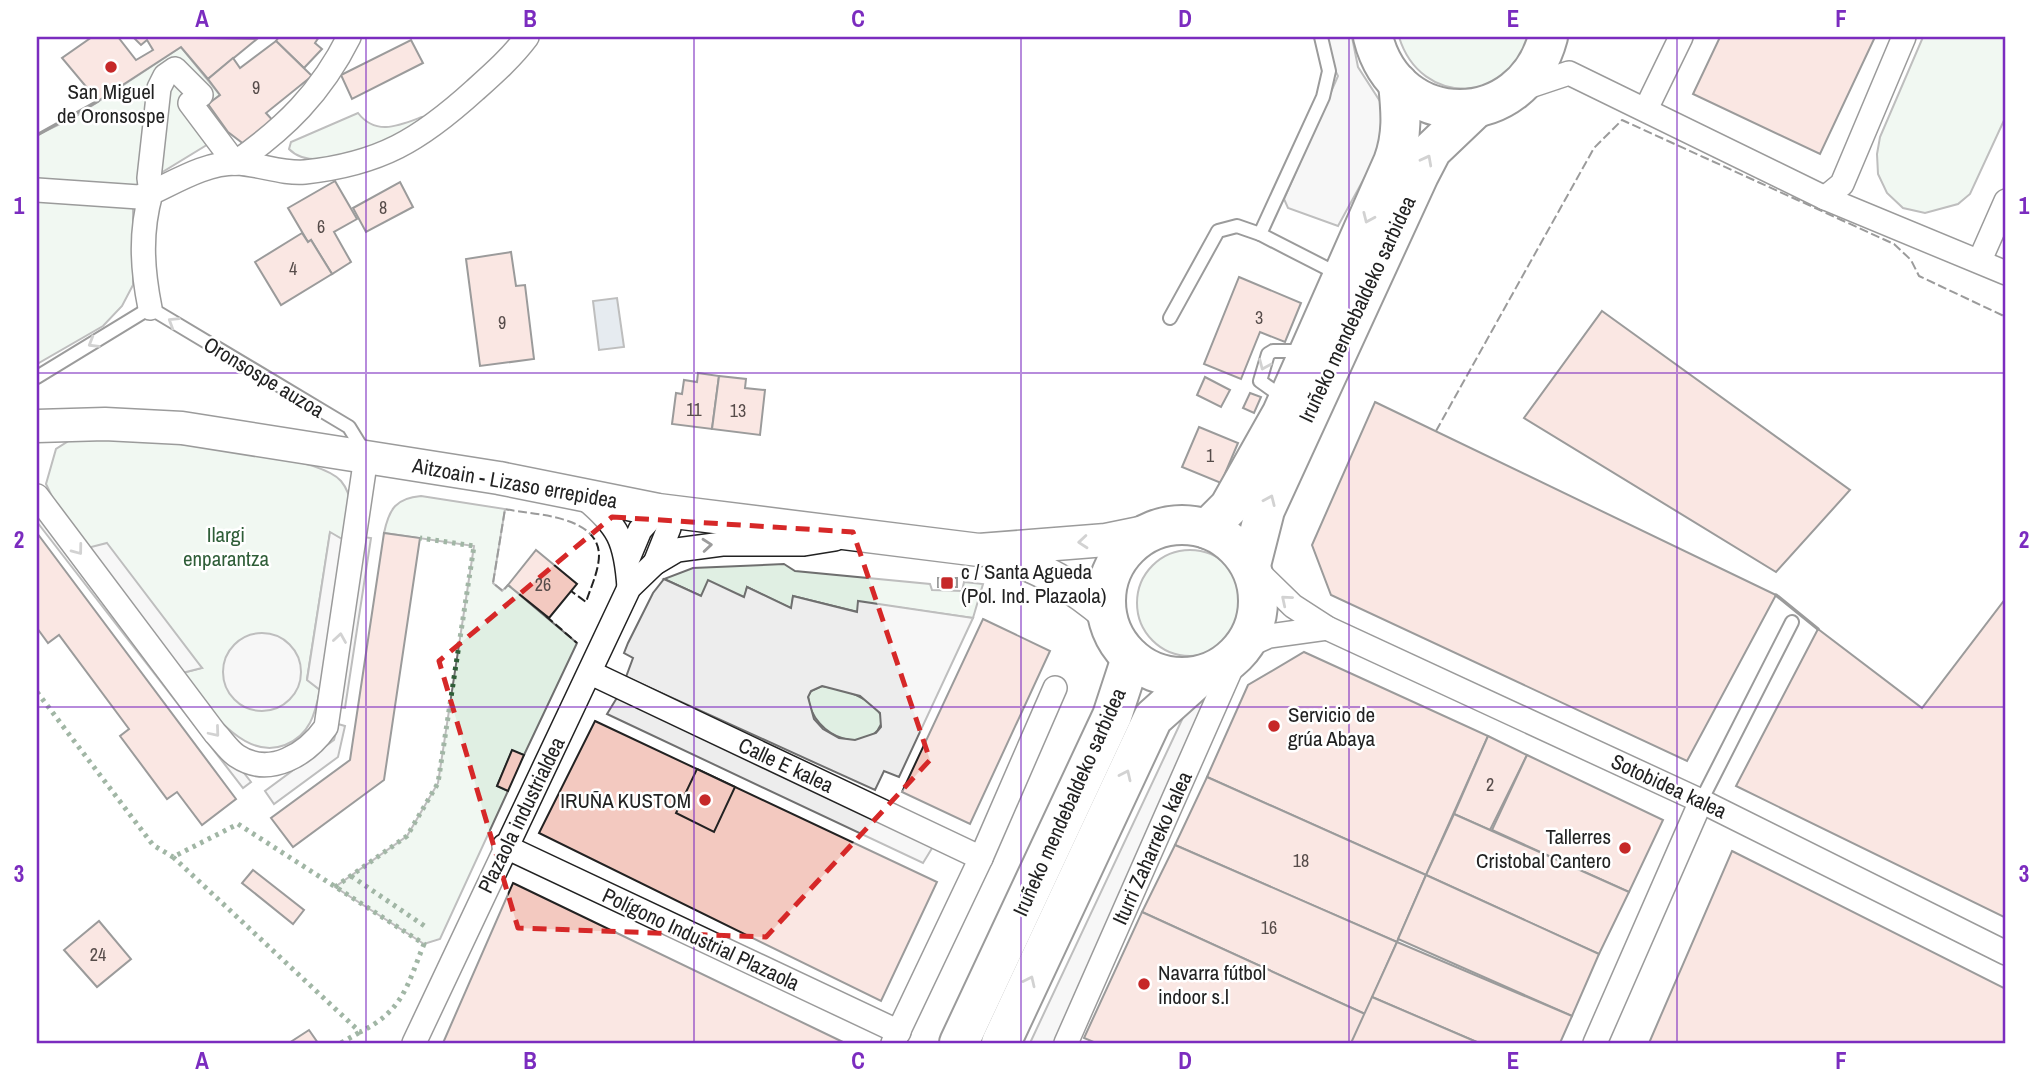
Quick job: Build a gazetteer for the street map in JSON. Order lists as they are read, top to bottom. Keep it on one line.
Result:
{"streets":{"highway":["Iruñeko mendebaldeko sarbidea"],"street":["Aitzoain - Lizaso errepidea","Calle E kalea","Sotobidea kalea","Plazaola industrialdea","Iturri Zaharreko kalea","Polígono Industrial Plazaola"],"lane":["Oronsospe auzoa"]},"crossings":[["Iruñeko mendebaldeko sarbidea","Sotobidea kalea"],["Iruñeko mendebaldeko sarbidea","Iturri Zaharreko kalea"],["Oronsospe auzoa","Aitzoain - Lizaso errepidea"],["Calle E kalea","Plazaola industrialdea"],["Sotobidea kalea","Iturri Zaharreko kalea"],["Plazaola industrialdea","Polígono Industrial Plazaola"]],"one_way":["Oronsospe auzoa"],"parks":["Ilargi enparantza"],"places":{"other":["San Miguel de Oronsospe","Servicio de grúa Abaya","IRUÑA KUSTOM","Tallerres Cristobal Cantero","Navarra fútbol indoor s.l"],"transit":["c / Santa Agueda (Pol. Ind. Plazaola)"]},"house_numbers":["9","8","6","4","3","9","11","13","1","26","2","18","16","24"],"grid":{"columns":["A","B","C","D","E","F"],"rows":["1","2","3"]}}
